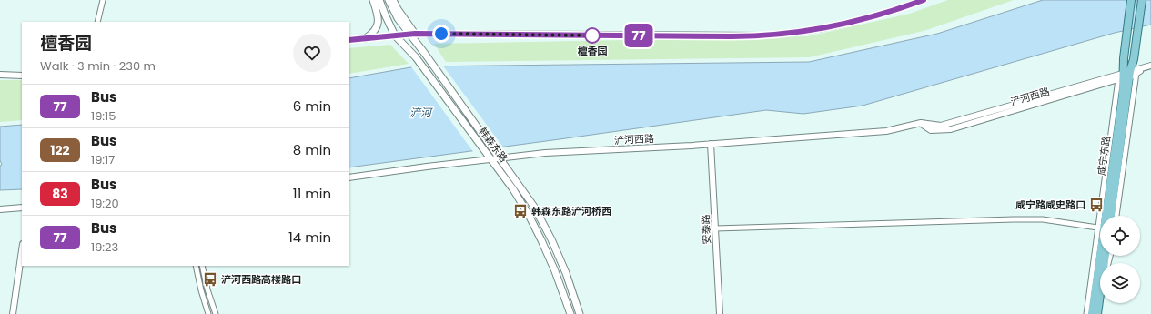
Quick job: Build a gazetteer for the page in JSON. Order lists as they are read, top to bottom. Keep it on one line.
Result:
{"streets":{"main road":["韩森东路","咸宁东路"],"street":["浐河西路","安泰路"]},"crossings":[["浐河西路","韩森东路"],["浐河西路","咸宁东路"],["浐河西路","安泰路"]],"water":["浐河"],"places":{"other":["檀香园"],"bus stop":["咸宁路咸史路口","韩森东路浐河桥西","浐河西路高楼路口"]},"lines":["bus line 77"],"page":{"on_map":"77","heading":["檀香园","Walk · 3 min · 230 m"],"list":[{"mark":"77","name":"Bus","note":"19:15","value":"6 min"},{"mark":"122","name":"Bus","note":"19:17","value":"8 min"},{"mark":"83","name":"Bus","note":"19:20","value":"11 min"},{"mark":"77","name":"Bus","note":"19:23","value":"14 min"}]}}
